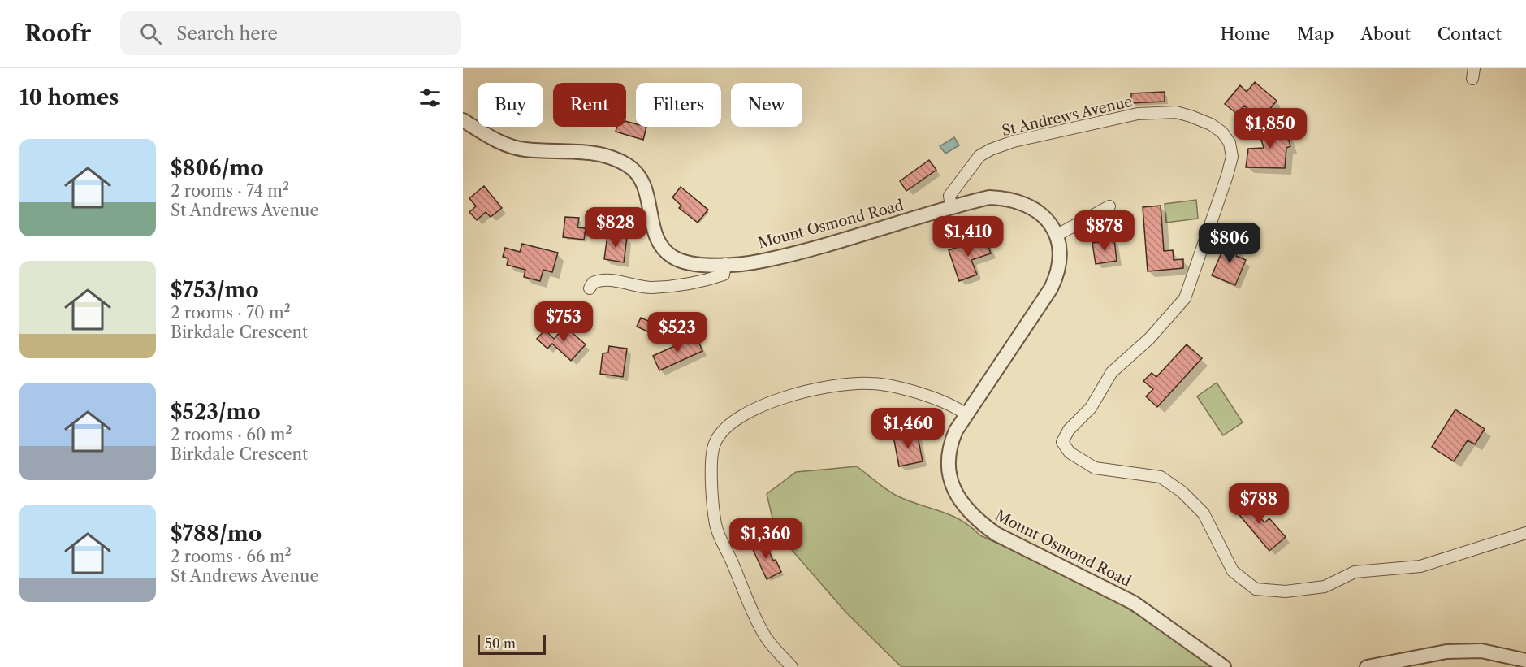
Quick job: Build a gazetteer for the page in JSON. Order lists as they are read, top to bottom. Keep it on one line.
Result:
{"streets":{"street":["St Andrews Avenue","Mount Osmond Road"]},"crossings":[["St Andrews Avenue","Mount Osmond Road"]],"scale_bar":"50 m","page":{"header":"Roofr","search":"Search here","nav":["Home","Map","About","Contact"],"heading":"10 homes","chip":["Buy","Rent","Filters","New"],"price":["$1,850","$828","$878","$1,410","$806","$753","$523","$1,460","$788","$1,360"],"list":[{"name":"$806/mo","note":"2 rooms · 74 m² · St Andrews Avenue"},{"name":"$753/mo","note":"2 rooms · 70 m² · Birkdale Crescent"},{"name":"$523/mo","note":"2 rooms · 60 m² · Birkdale Crescent"},{"name":"$788/mo","note":"2 rooms · 66 m² · St Andrews Avenue"}],"scale":"50 m"}}
